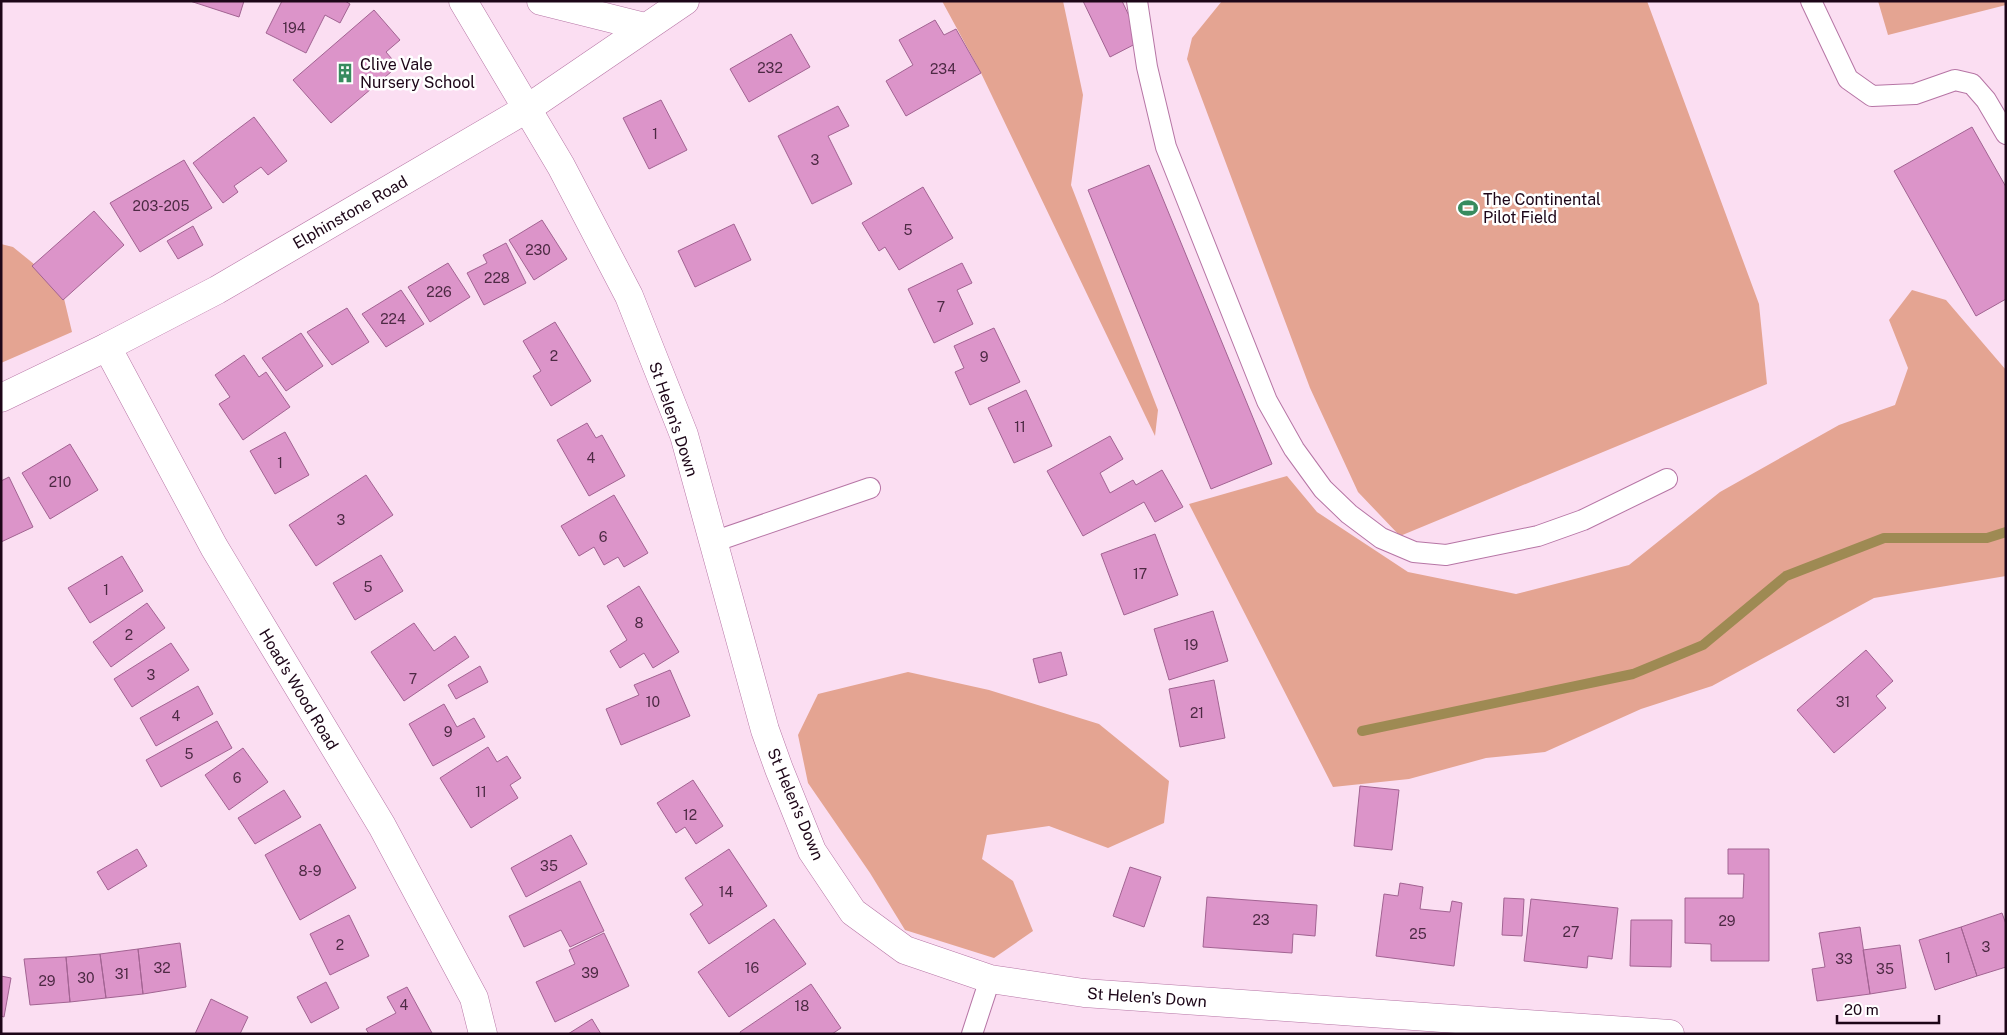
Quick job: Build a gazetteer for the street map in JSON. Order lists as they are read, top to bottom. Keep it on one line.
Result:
{"streets":{"street":["Elphinstone Road","St Helen's Down","Hoad's Wood Road"]},"crossings":[["Elphinstone Road","St Helen's Down"],["Elphinstone Road","Hoad's Wood Road"]],"places":{"building":["Clive Vale Nursery School"],"sports":["The Continental Pilot Field"]},"house_numbers":["194","232","234","1","3","203-205","5","230","228","226","7","224","2","9","11","4","1","210","3","6","17","5","1","8","2","19","3","7","10","31","21","4","9","5","6","11","12","35","8-9","14","23","29","27","25","2","3","1","33","32","16","35","39","31","30","29","4","18"],"scale_bar":"20 m"}
